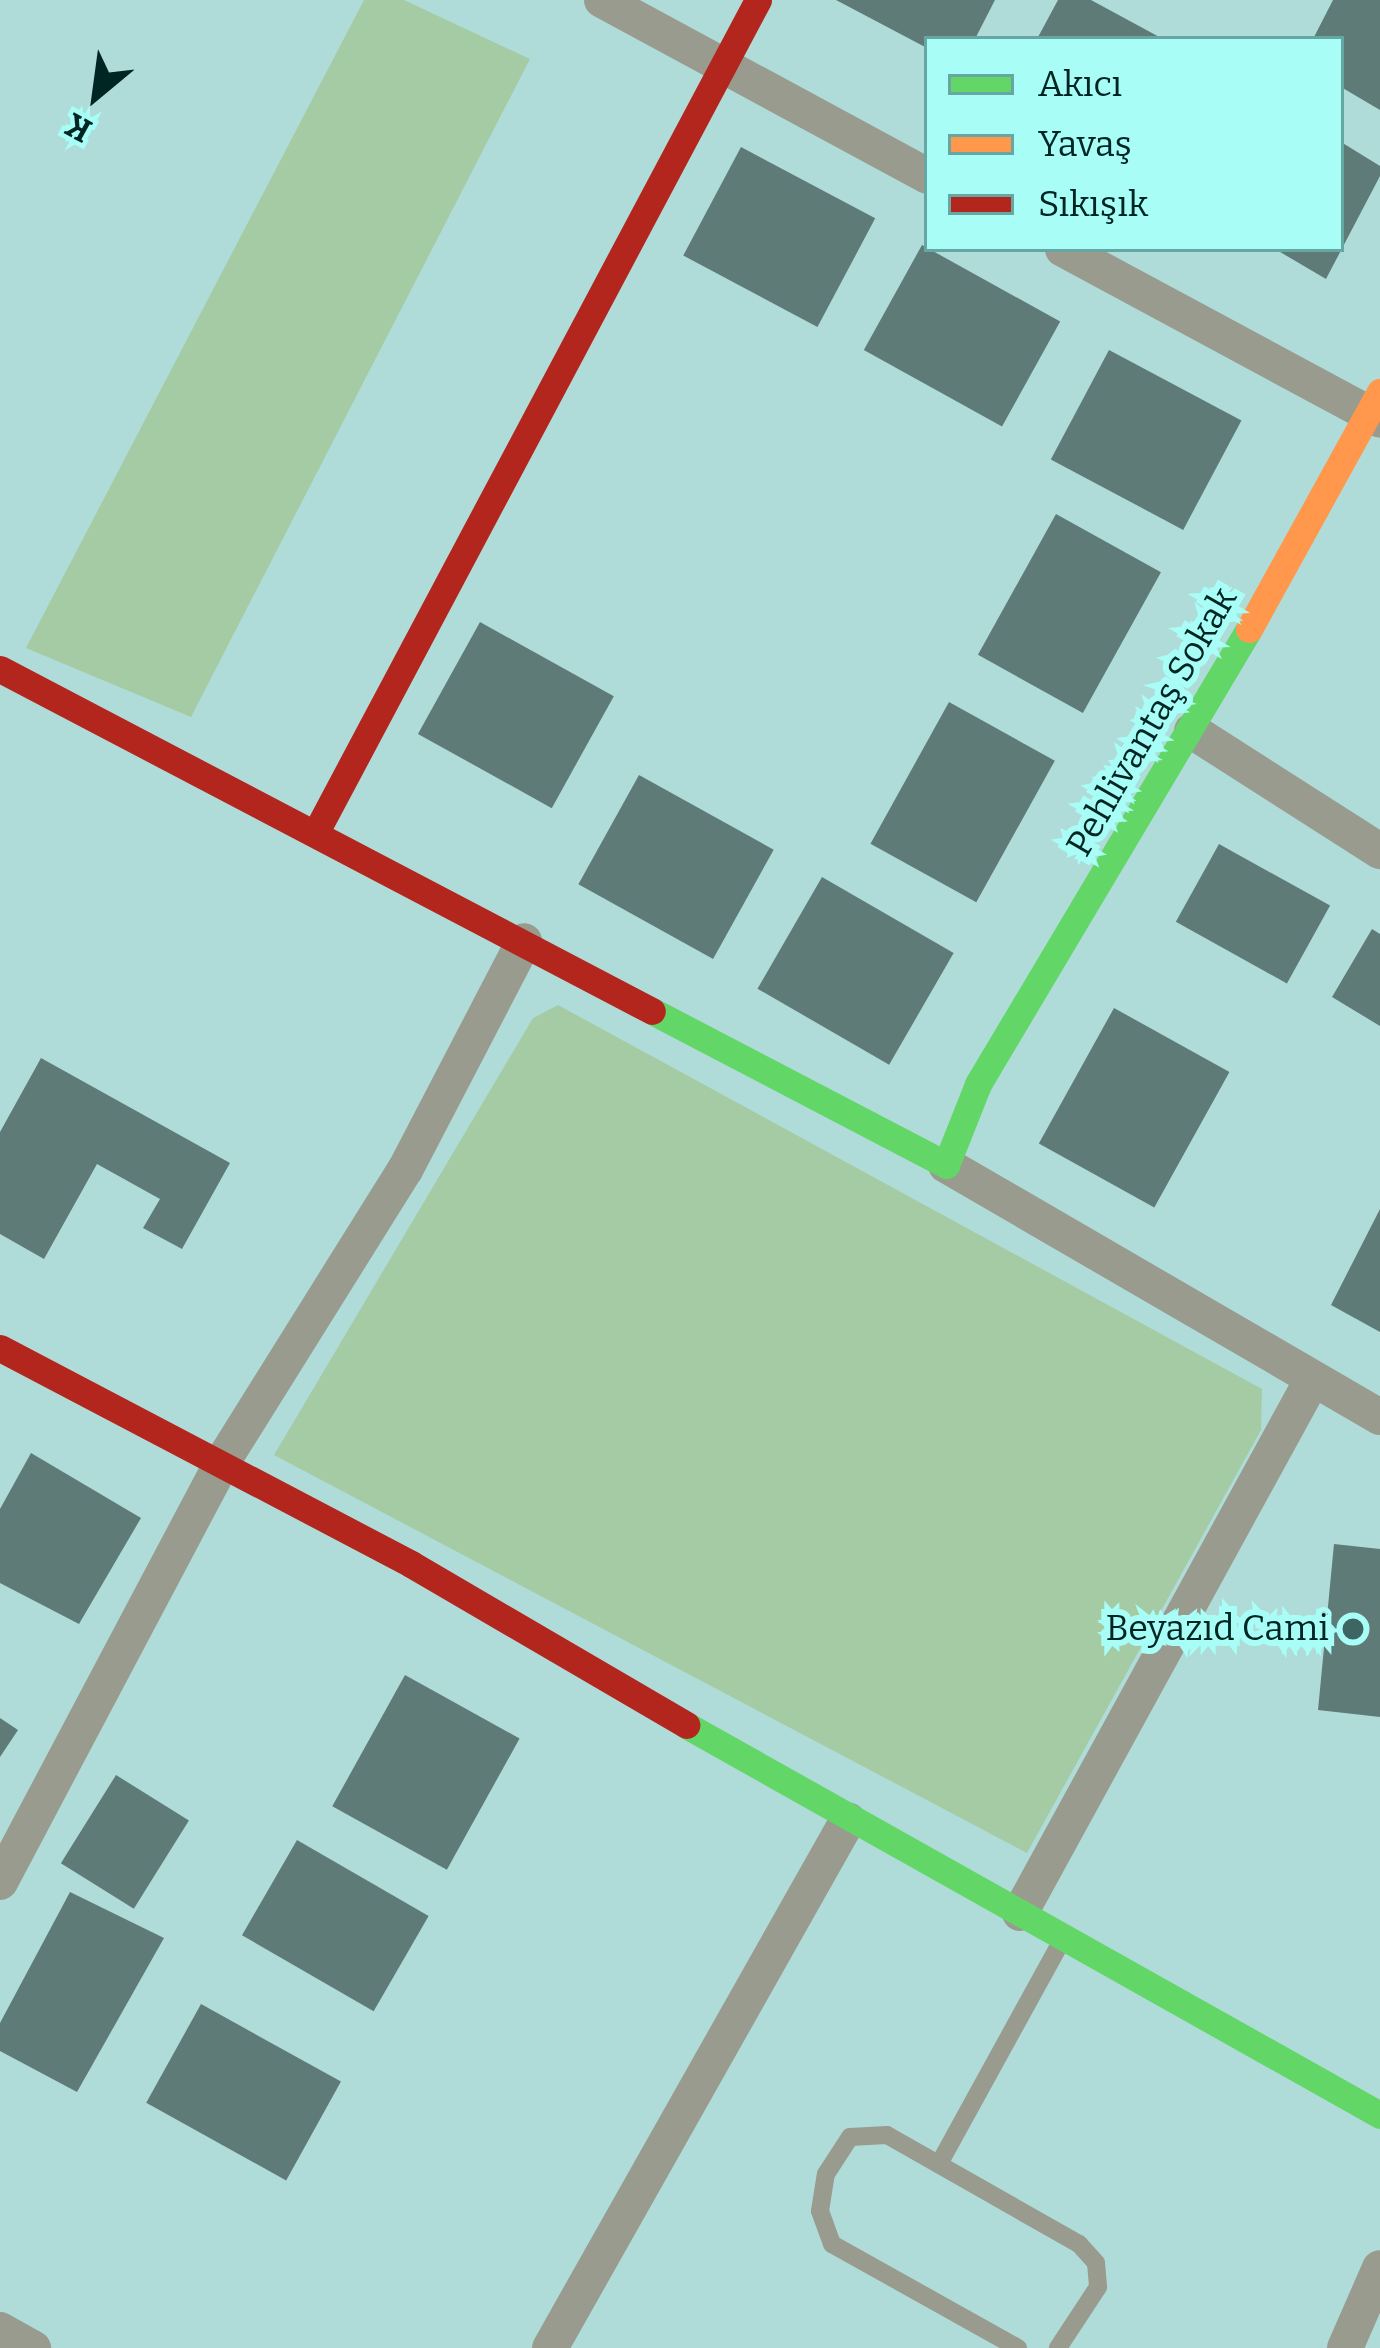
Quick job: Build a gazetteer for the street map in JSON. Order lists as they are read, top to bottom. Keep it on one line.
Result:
{"streets":{"street":["Pehlivantaş Sokak"]},"places":["Beyazıd Cami"],"legend":["Akıcı","Yavaş","Sıkışık"],"north":"bottom left"}
